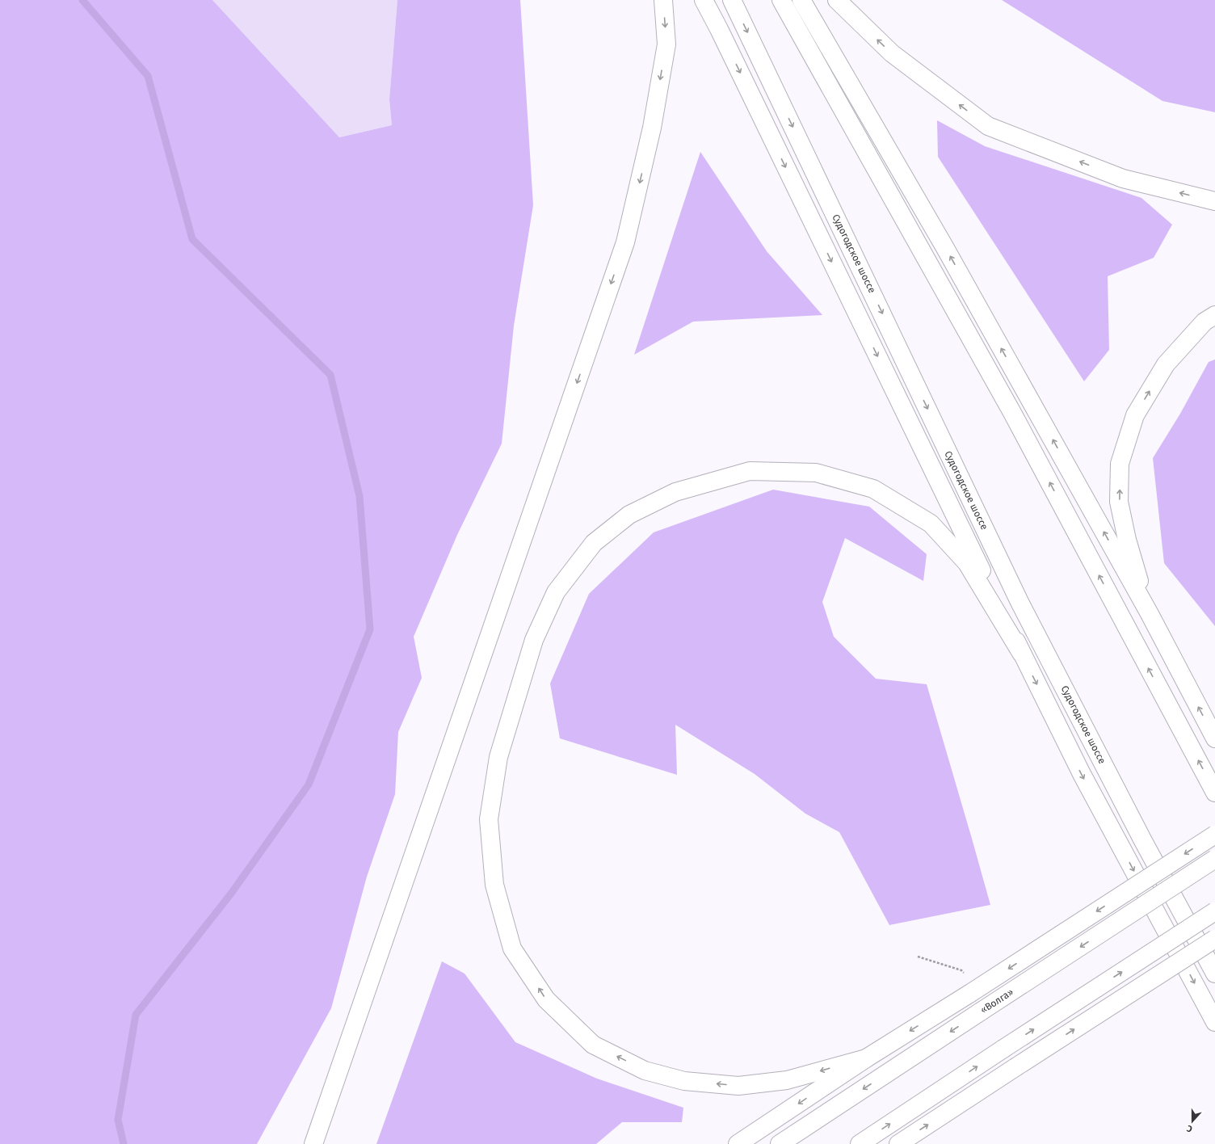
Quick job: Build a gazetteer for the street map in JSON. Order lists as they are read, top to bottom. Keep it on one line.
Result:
{"streets":{"main road":["Судогодское шоссе","«Волга»"]},"north":"bottom"}
